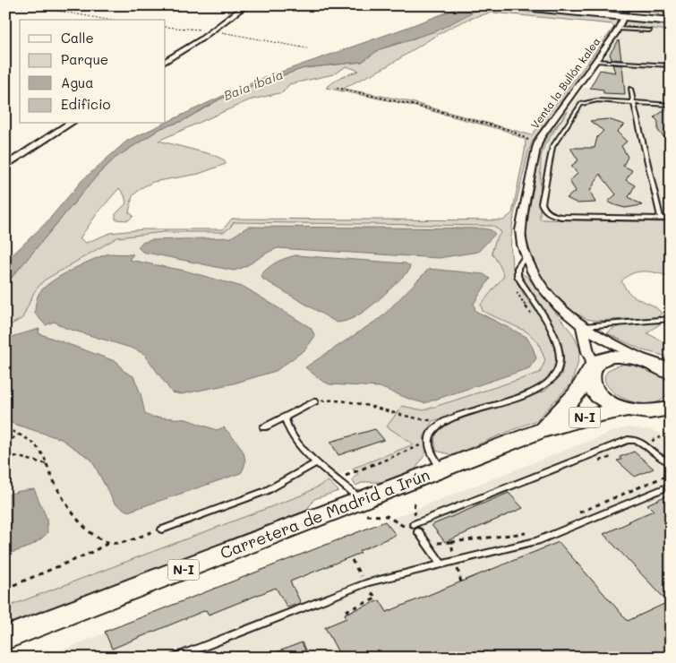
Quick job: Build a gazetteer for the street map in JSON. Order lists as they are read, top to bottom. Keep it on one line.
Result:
{"streets":{"highway":["N-I","Carretera de Madrid a Irún"],"street":["Venta la Bullón kalea"]},"crossings":[["N-I","Carretera de Madrid a Irún"]],"water":["Baia ibaia"],"legend":["Calle","Parque","Agua","Edificio"]}
